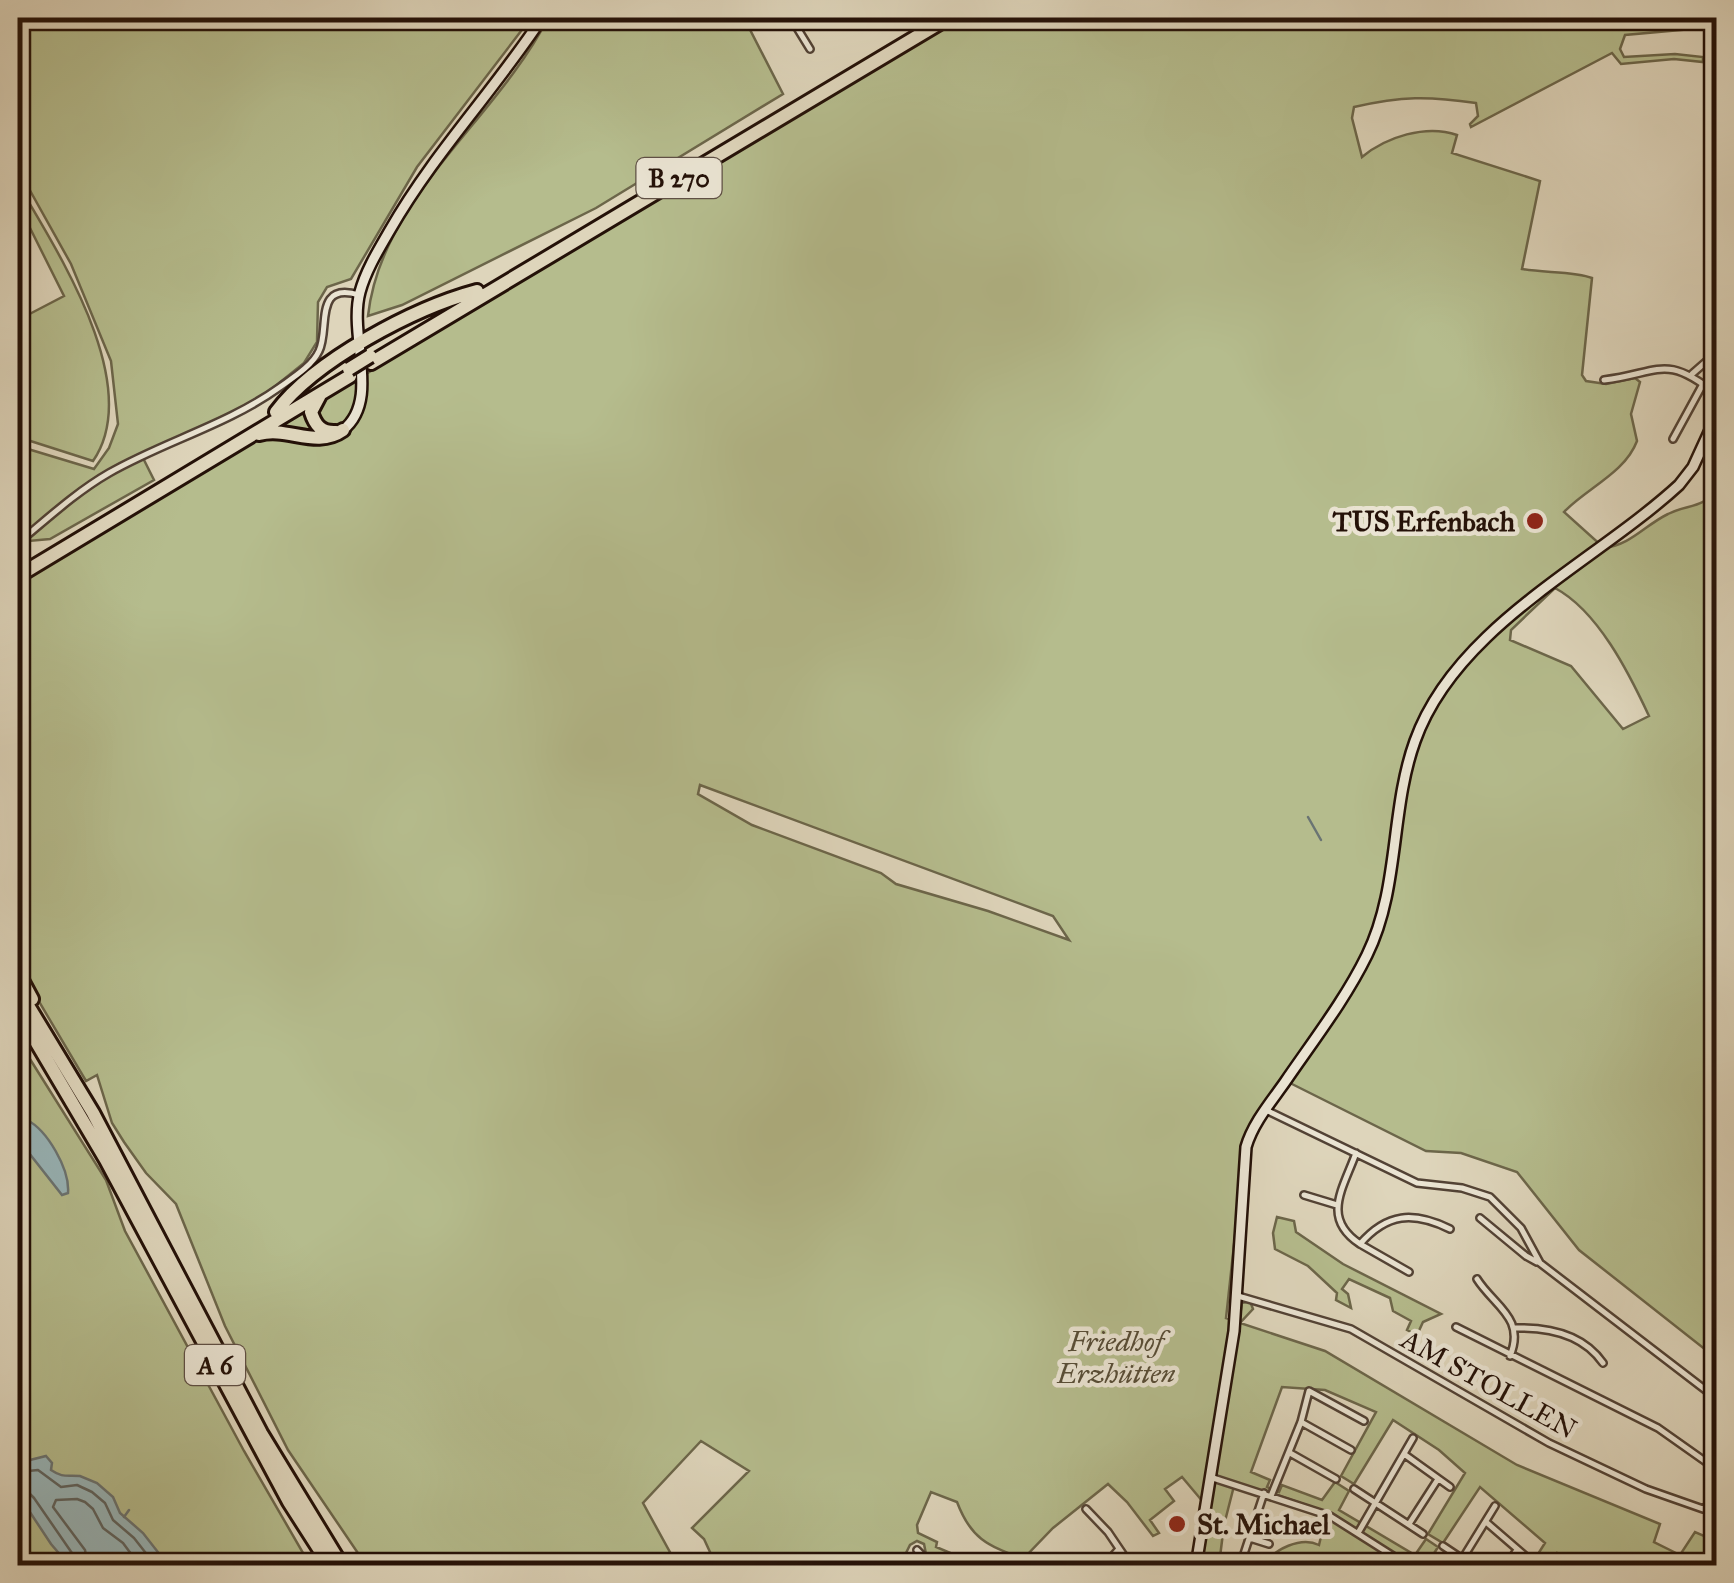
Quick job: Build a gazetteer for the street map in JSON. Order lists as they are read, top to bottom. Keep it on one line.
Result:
{"streets":{"highway":["B 270","A 6"],"street":["AM STOLLEN"]},"parks":["Friedhof Erzhütten"],"places":["TUS Erfenbach","St. Michael"]}
